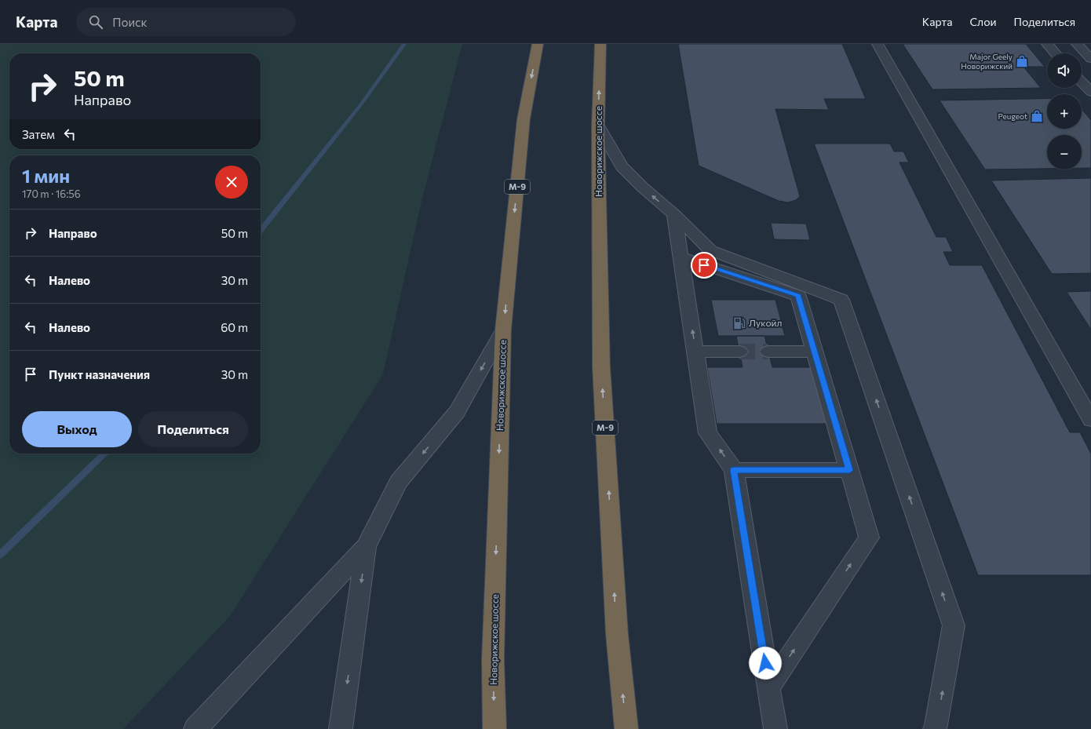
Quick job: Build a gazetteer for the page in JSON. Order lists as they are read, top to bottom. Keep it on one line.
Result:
{"streets":{"highway":["Новорижское шоссе","М-9"]},"places":{"shop":["Major Geely Новорижский","Peugeot"],"fuel station":["Лукойл"]},"page":{"header":"Карта","search":"Поиск","nav":["Карта","Слои","Поделиться"],"map_buttons":["+","−"],"turn":["50 m","Направо"],"then":"Затем","heading":["1 мин","170 m · 16:56"],"list":[{"name":"Направо","value":"50 m"},{"name":"Налево","value":"30 m"},{"name":"Налево","value":"60 m"},{"name":"Пункт назначения","value":"30 m"}],"buttons":["Выход","Поделиться"]}}
